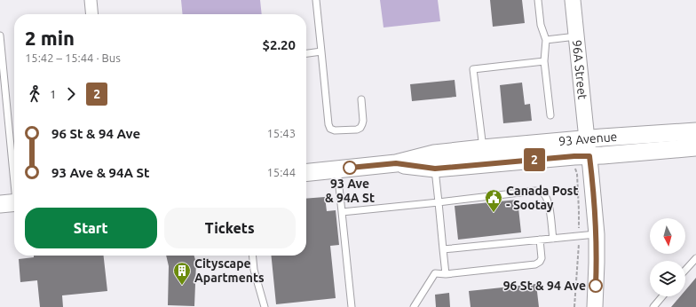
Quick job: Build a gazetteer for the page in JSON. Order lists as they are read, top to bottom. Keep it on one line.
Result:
{"streets":{"main road":["93 Avenue"],"street":["96A Street"]},"crossings":[["96A Street","93 Avenue"]],"places":{"other":["93 Ave & 94A St","96 St & 94 Ave"],"public building":["Canada Post - Sootay"],"building":["Cityscape Apartments"]},"lines":["bus line 2"],"north":"bottom","page":{"on_map":"2","heading":["2 min","15:42 – 15:44 · Bus","$2.20"],"legs":["1","2"],"list":[{"name":"96 St & 94 Ave","value":"15:43"},{"name":"93 Ave & 94A St","value":"15:44"}],"buttons":["Start","Tickets"]}}
